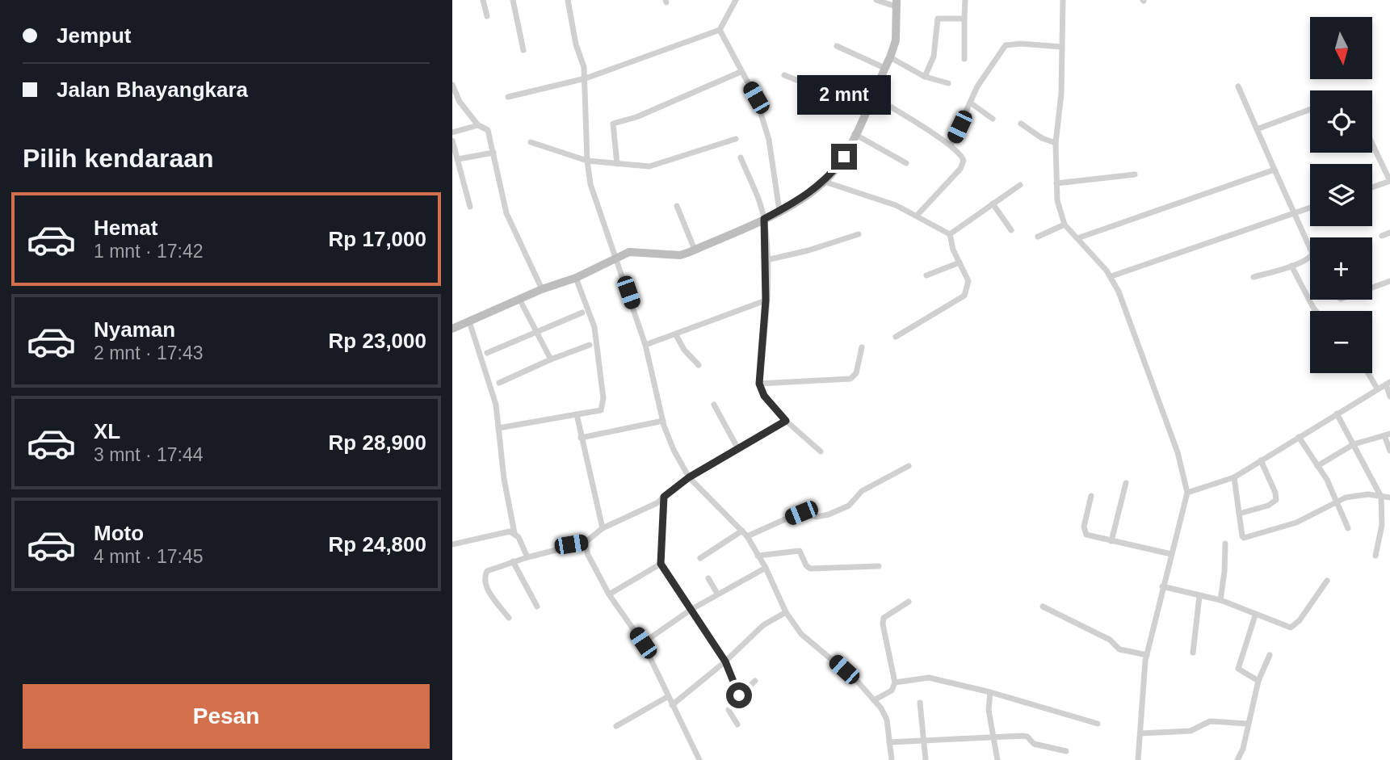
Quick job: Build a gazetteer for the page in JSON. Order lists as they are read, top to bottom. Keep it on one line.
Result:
{"north":"bottom","page":{"banner":["Jemput","Jalan Bhayangkara"],"map_buttons":["+","−"],"bubble":"2 mnt","heading":"Pilih kendaraan","list":[{"name":"Hemat","note":"1 mnt · 17:42","value":"Rp 17,000"},{"name":"Nyaman","note":"2 mnt · 17:43","value":"Rp 23,000"},{"name":"XL","note":"3 mnt · 17:44","value":"Rp 28,900"},{"name":"Moto","note":"4 mnt · 17:45","value":"Rp 24,800"}],"buttons":"Pesan"}}
